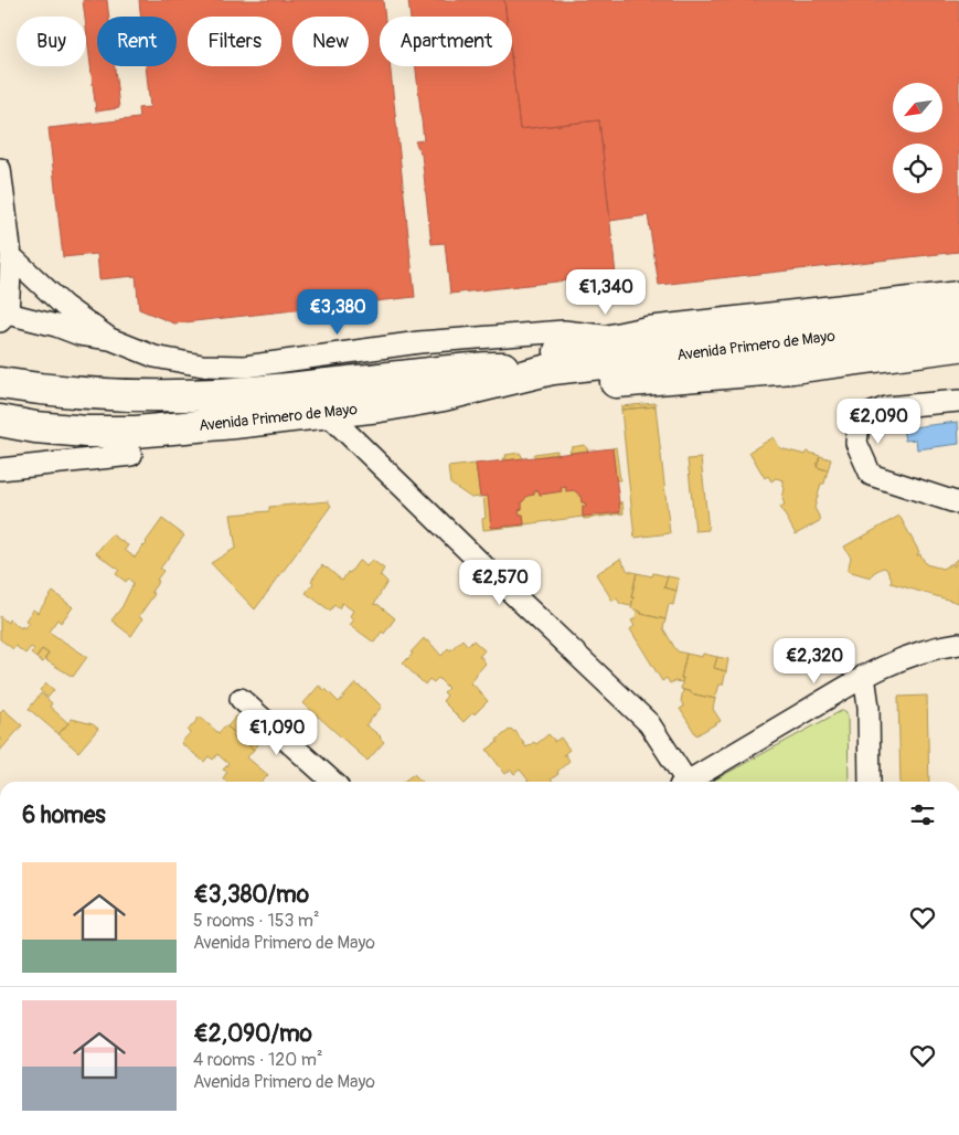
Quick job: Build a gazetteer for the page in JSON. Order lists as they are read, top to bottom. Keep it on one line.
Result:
{"streets":{"highway":["Avenida Primero de Mayo"]},"north":"bottom left","page":{"chip":["Buy","Rent","Filters","New","Apartment"],"price":["€1,340","€3,380","€2,090","€2,570","€2,320","€1,090"],"heading":"6 homes","list":[{"name":"€3,380/mo","note":"5 rooms · 153 m² · Avenida Primero de Mayo"},{"name":"€2,090/mo","note":"4 rooms · 120 m² · Avenida Primero de Mayo"}]}}
